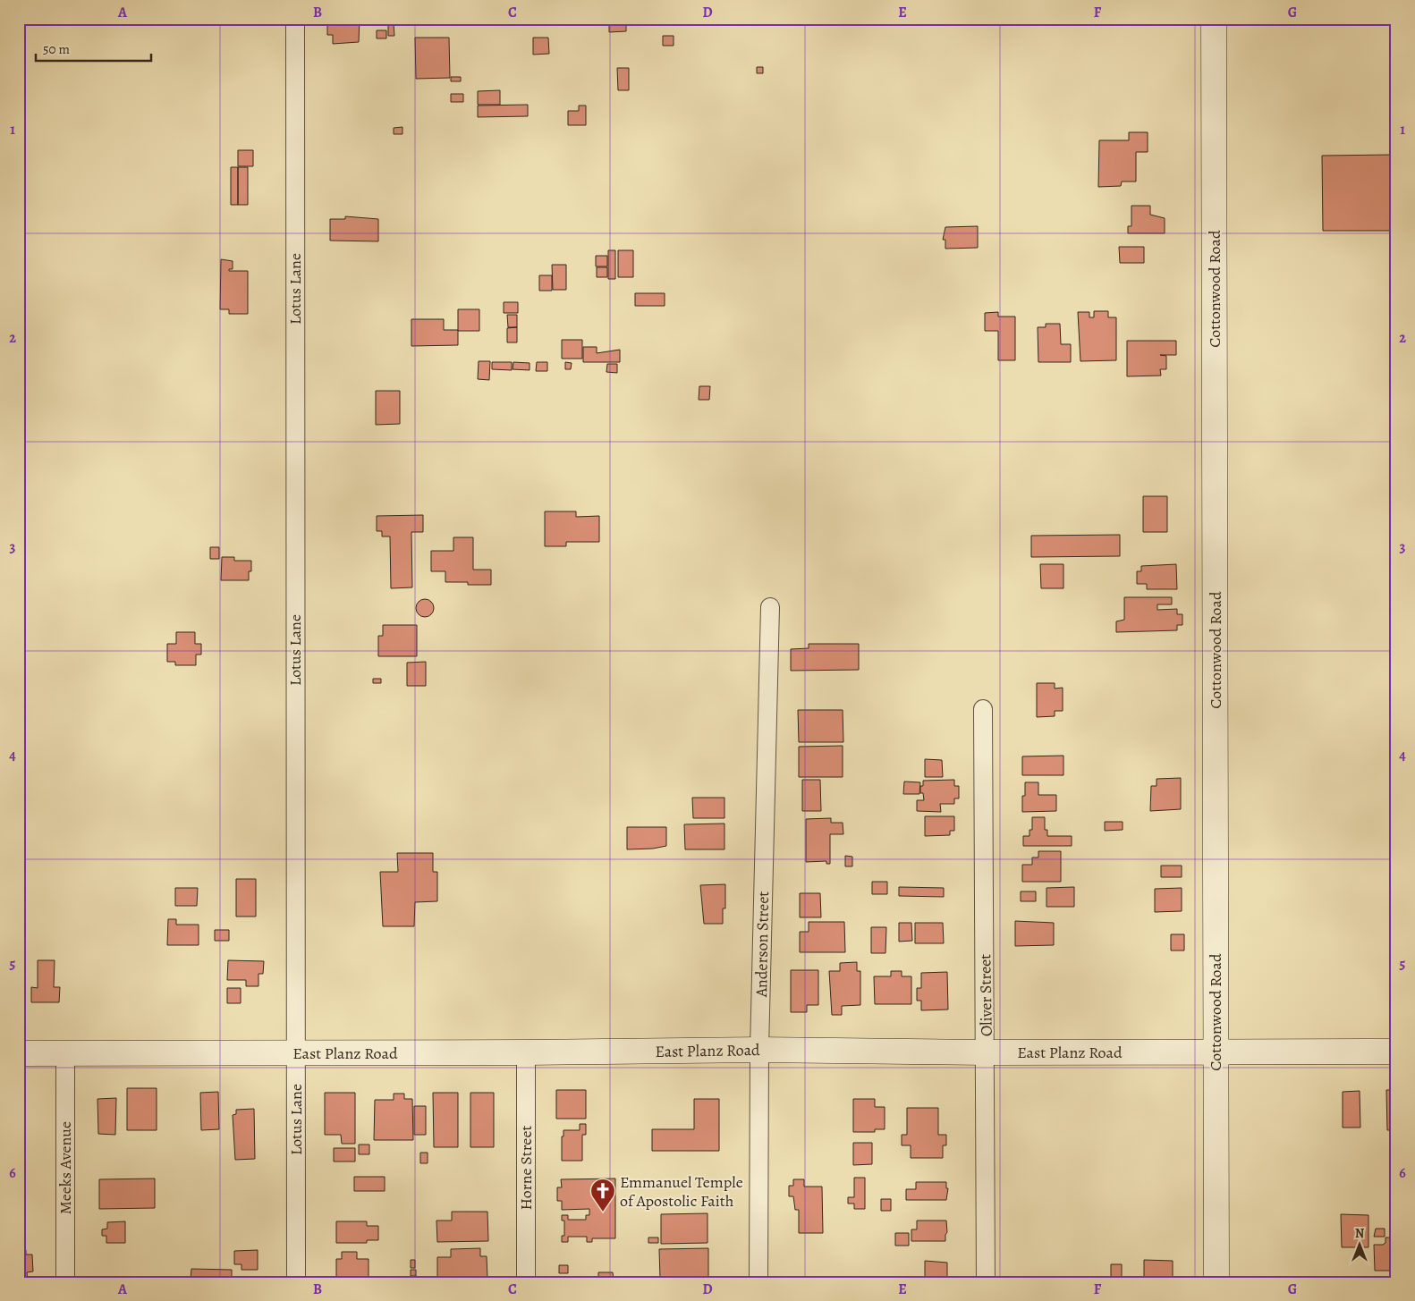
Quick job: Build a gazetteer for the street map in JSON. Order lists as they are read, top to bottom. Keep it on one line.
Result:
{"streets":{"street":["Lotus Lane","Cottonwood Road","Anderson Street","Oliver Street","East Planz Road","Meeks Avenue","Horne Street"]},"crossings":[["Lotus Lane","East Planz Road"],["Cottonwood Road","East Planz Road"],["Anderson Street","East Planz Road"],["Oliver Street","East Planz Road"],["East Planz Road","Meeks Avenue"],["East Planz Road","Horne Street"]],"places":{"church":["Emmanuel Temple of Apostolic Faith"]},"scale_bar":"50 m","north":"top","grid":{"columns":["A","B","C","D","E","F","G"],"rows":["1","2","3","4","5","6"]}}
